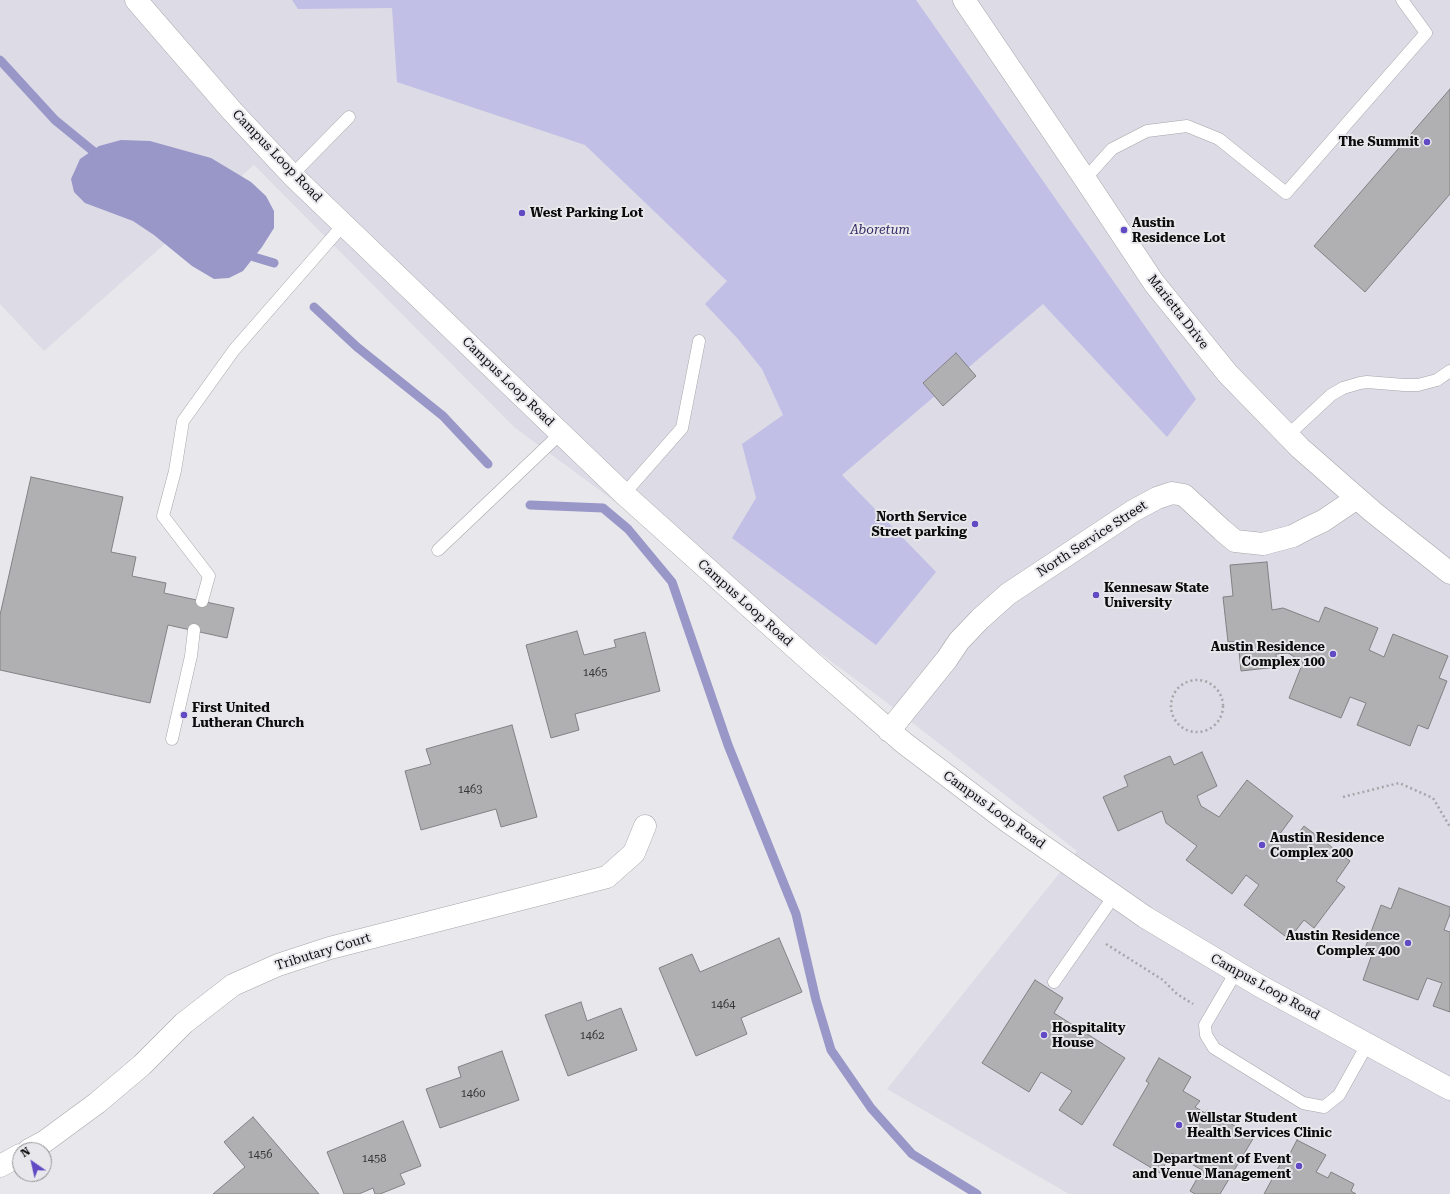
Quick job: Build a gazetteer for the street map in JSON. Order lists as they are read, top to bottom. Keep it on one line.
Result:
{"streets":{"street":["Campus Loop Road","Marietta Drive","North Service Street","Tributary Court"]},"crossings":[["Campus Loop Road","North Service Street"],["Marietta Drive","North Service Street"]],"parks":["Aboretum"],"places":["The Summit","West Parking Lot","Austin Residence Lot","North Service Street parking","Kennesaw State University","Austin Residence Complex 100","First United Lutheran Church","Austin Residence Complex 200","Austin Residence Complex 400","Hospitality House","Wellstar Student Health Services Clinic","Department of Event and Venue Management"],"house_numbers":["1465","1463","1464","1462","1460","1456","1458"],"north":"top left"}
